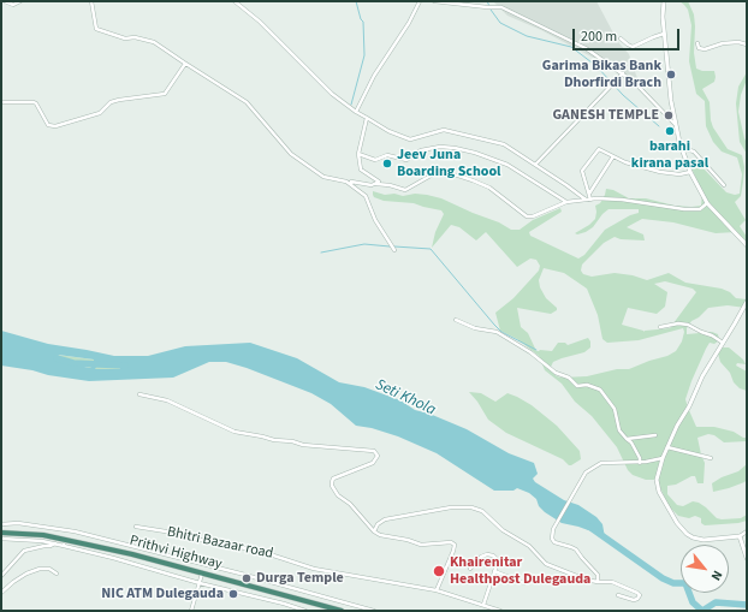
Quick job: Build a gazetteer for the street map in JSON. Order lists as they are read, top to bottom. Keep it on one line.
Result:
{"streets":{"highway":["Prithvi Highway"],"street":["Bhitri Bazaar road"]},"water":["Seti Khola"],"places":["Garima Bikas Bank Dhorfirdi Brach","GANESH TEMPLE","barahi kirana pasal","Jeev Juna Boarding School","Khairenitar Healthpost Dulegauda","Durga Temple","NIC ATM Dulegauda"],"scale_bar":"200 m","north":"bottom right"}
